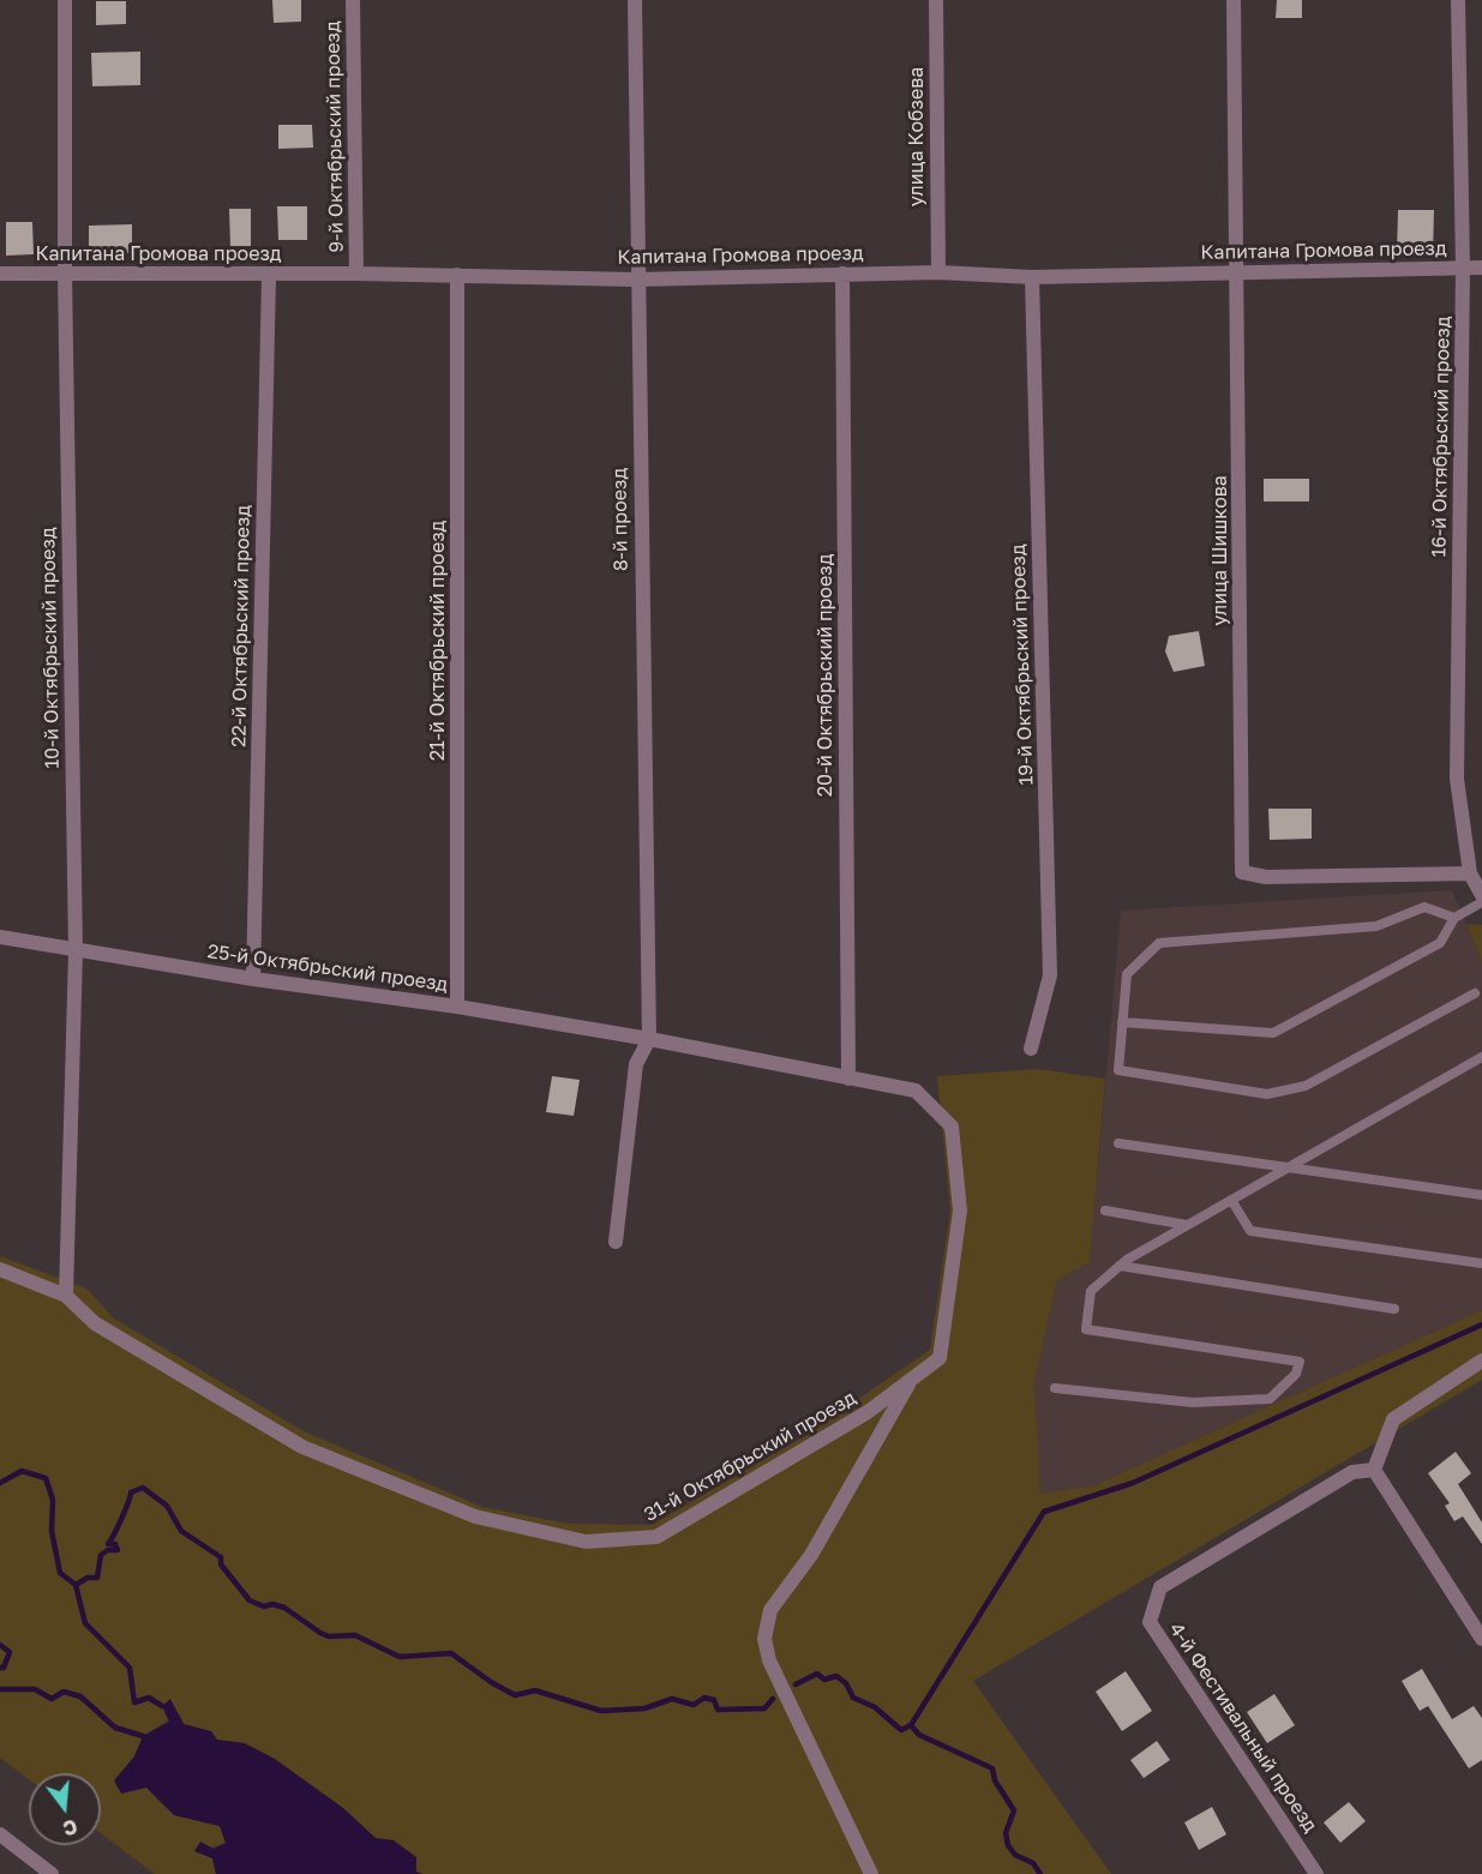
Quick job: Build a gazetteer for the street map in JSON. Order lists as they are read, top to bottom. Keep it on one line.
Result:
{"streets":{"street":["9-й Октябрьский проезд","улица Кобзева","Капитана Громова проезд","16-й Октябрьский проезд","8-й проезд","улица Шишкова","22-й Октябрьский проезд","21-й Октябрьский проезд","10-й Октябрьский проезд","19-й Октябрьский проезд","20-й Октябрьский проезд","25-й Октябрьский проезд","31-й Октябрьский проезд","4-й Фестивальный проезд"]},"crossings":[["9-й Октябрьский проезд","Капитана Громова проезд"],["улица Кобзева","Капитана Громова проезд"],["Капитана Громова проезд","16-й Октябрьский проезд"],["Капитана Громова проезд","8-й проезд"],["Капитана Громова проезд","улица Шишкова"],["Капитана Громова проезд","22-й Октябрьский проезд"],["Капитана Громова проезд","21-й Октябрьский проезд"],["Капитана Громова проезд","10-й Октябрьский проезд"],["Капитана Громова проезд","19-й Октябрьский проезд"],["Капитана Громова проезд","20-й Октябрьский проезд"],["16-й Октябрьский проезд","улица Шишкова"],["8-й проезд","25-й Октябрьский проезд"],["22-й Октябрьский проезд","25-й Октябрьский проезд"],["21-й Октябрьский проезд","25-й Октябрьский проезд"],["10-й Октябрьский проезд","25-й Октябрьский проезд"],["10-й Октябрьский проезд","31-й Октябрьский проезд"],["20-й Октябрьский проезд","25-й Октябрьский проезд"],["25-й Октябрьский проезд","31-й Октябрьский проезд"]],"north":"bottom"}
